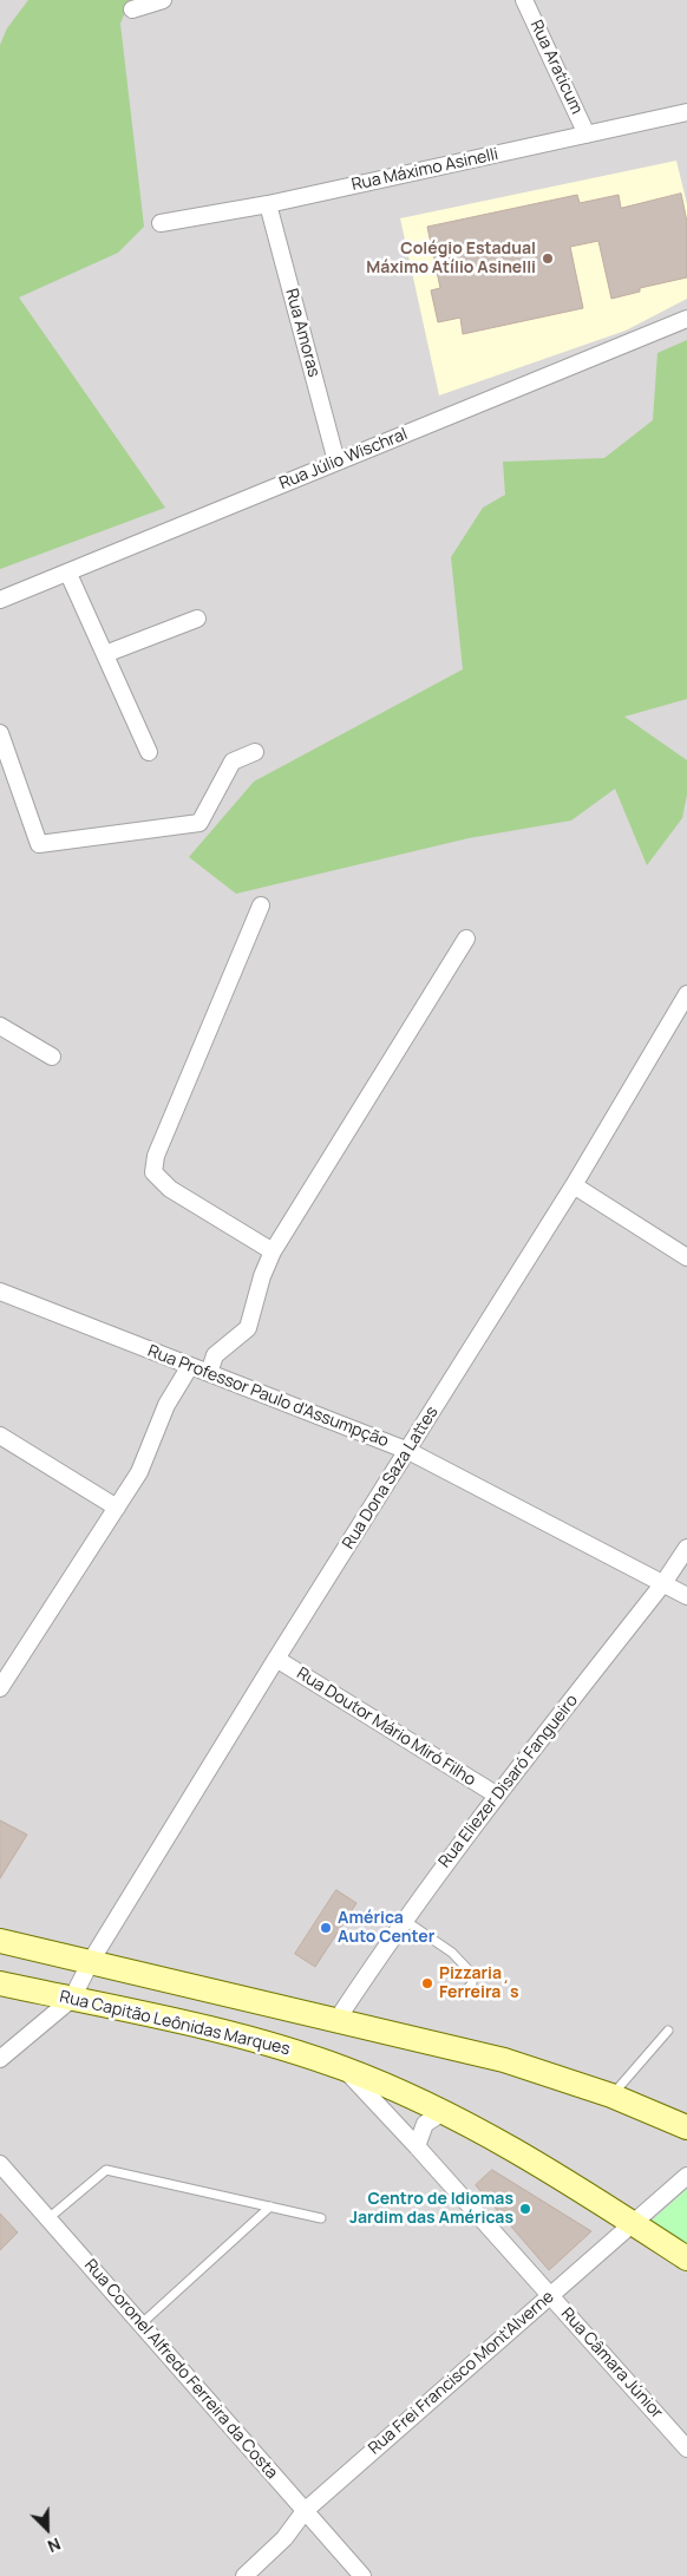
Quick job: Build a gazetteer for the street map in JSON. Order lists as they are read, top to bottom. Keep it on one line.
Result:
{"streets":{"main road":["Rua Capitão Leônidas Marques"],"street":["Rua Araticum","Rua Máximo Asinelli","Rua Amoras","Rua Júlio Wischral","Rua Professor Paulo d'Assumpção","Rua Dona Saza Lattes","Rua Doutor Mário Miró Filho","Rua Eliezer Disaró Fangueiro","Rua Câmara Júnior","Rua Coronel Alfredo Ferreira da Costa","Rua Frei Francisco Mont'Alverne"]},"crossings":[["Rua Araticum","Rua Máximo Asinelli"],["Rua Máximo Asinelli","Rua Amoras"],["Rua Amoras","Rua Júlio Wischral"],["Rua Professor Paulo d'Assumpção","Rua Dona Saza Lattes"],["Rua Professor Paulo d'Assumpção","Rua Eliezer Disaró Fangueiro"],["Rua Dona Saza Lattes","Rua Doutor Mário Miró Filho"],["Rua Dona Saza Lattes","Rua Capitão Leônidas Marques"],["Rua Doutor Mário Miró Filho","Rua Eliezer Disaró Fangueiro"],["Rua Capitão Leônidas Marques","Rua Câmara Júnior"],["Rua Capitão Leônidas Marques","Rua Frei Francisco Mont'Alverne"],["Rua Câmara Júnior","Rua Frei Francisco Mont'Alverne"],["Rua Coronel Alfredo Ferreira da Costa","Rua Frei Francisco Mont'Alverne"]],"places":["Colégio Estadual Máximo Atílio Asinelli","América Auto Center","Pizzaria Ferreira´s","Centro de Idiomas Jardim das Américas"],"north":"bottom right"}
